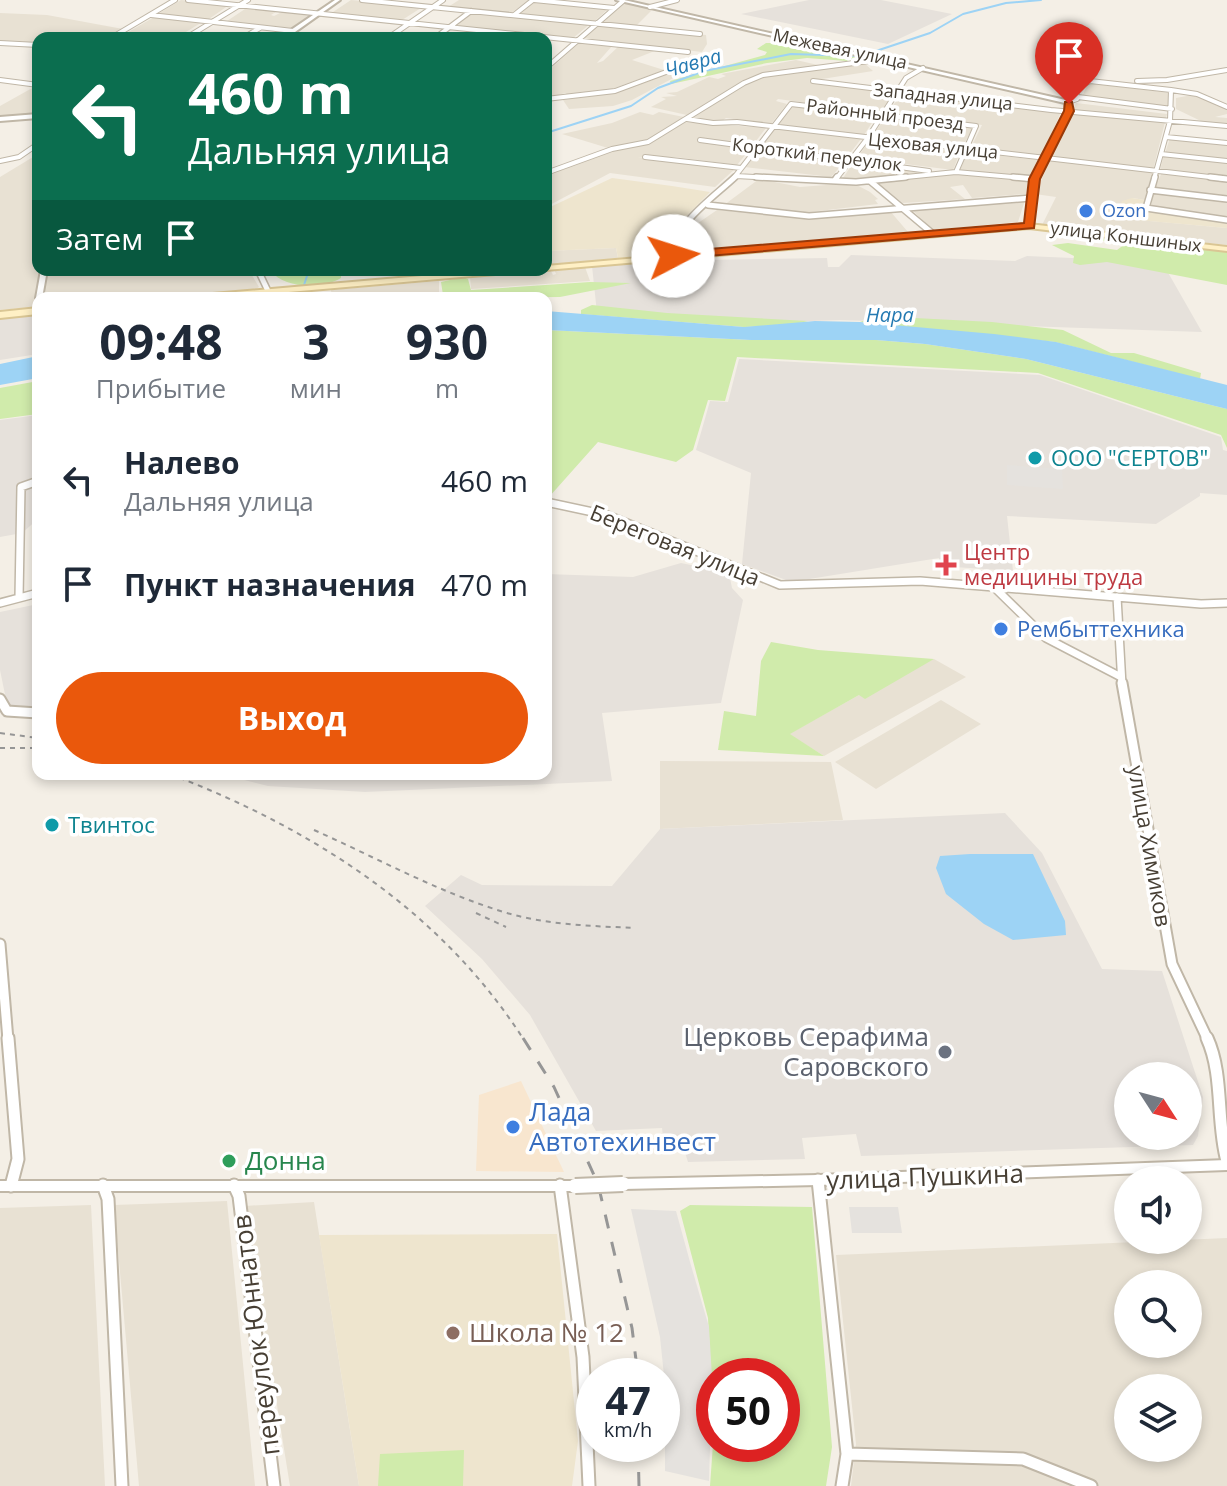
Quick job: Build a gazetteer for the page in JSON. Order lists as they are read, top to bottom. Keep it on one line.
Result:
{"streets":{"main road":["улица Коншиных"],"street":["Межевая улица","Западная улица","Районный проезд","Цеховая улица","Короткий переулок","Береговая улица","улица Химиков","улица Пушкина","переулок Юннатов"]},"crossings":[["Районный проезд","Цеховая улица"],["Береговая улица","улица Химиков"],["улица Химиков","улица Пушкина"]],"water":["Чавра","Нара"],"places":{"other":["Ozon","ООО \"СЕРТОВ\"","Рембыттехника","Твинтос","Церковь Серафима Саровского","Лада Автотехинвест","Донна","Школа № 12"],"health":["Центр медицины труда"]},"north":"bottom right","page":{"turn":["460 m","Дальняя улица"],"then":"Затем","eta":["09:48","Прибытие","3","мин","930","m"],"list":[{"name":"Налево","note":"Дальняя улица","value":"460 m"},{"name":"Пункт назначения","value":"470 m"}],"buttons":"Выход","speed":"47 km/h","limit":"50"}}
